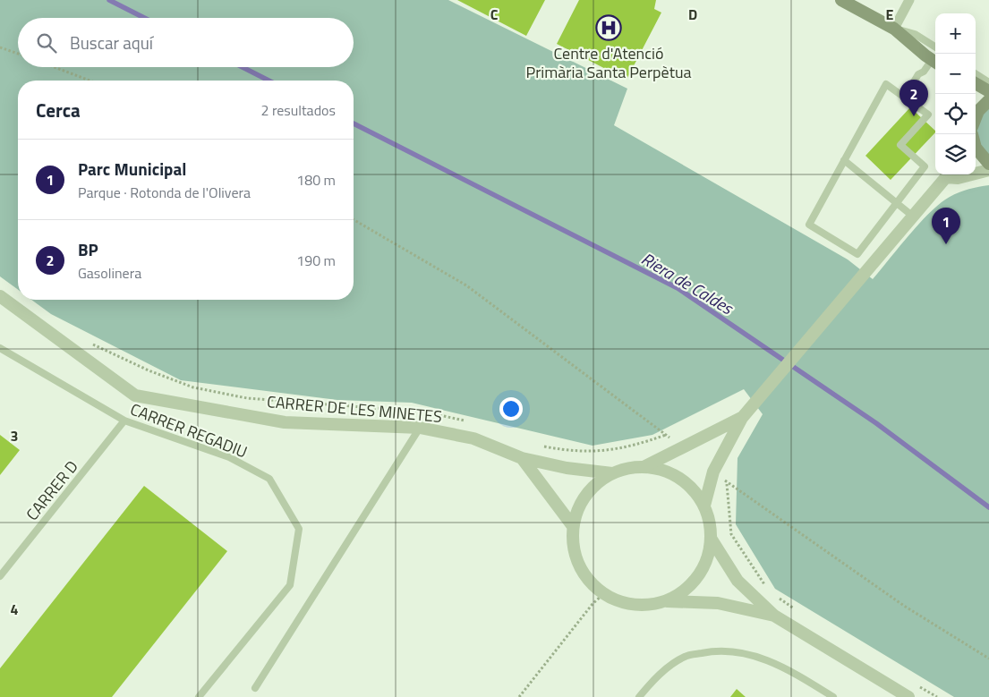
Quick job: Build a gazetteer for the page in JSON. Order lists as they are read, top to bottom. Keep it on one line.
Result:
{"streets":{"street":["CARRER DE LES MINETES"],"lane":["CARRER REGADIU","CARRER D"]},"crossings":[["CARRER REGADIU","CARRER D"]],"water":["Riera de Caldes"],"places":{"hospital":["Centre d'Atenció Primària Santa Perpètua"]},"page":{"map_buttons":["+","−"],"search":"Buscar aquí","pins":["2","1"],"heading":["Cerca","2 resultados"],"list":[{"mark":"1","name":"Parc Municipal","note":"Parque · Rotonda de l'Olivera","value":"180 m"},{"mark":"2","name":"BP","note":"Gasolinera","value":"190 m"}]},"grid":{"columns":["C","D","E"],"rows":["3","4"]}}
